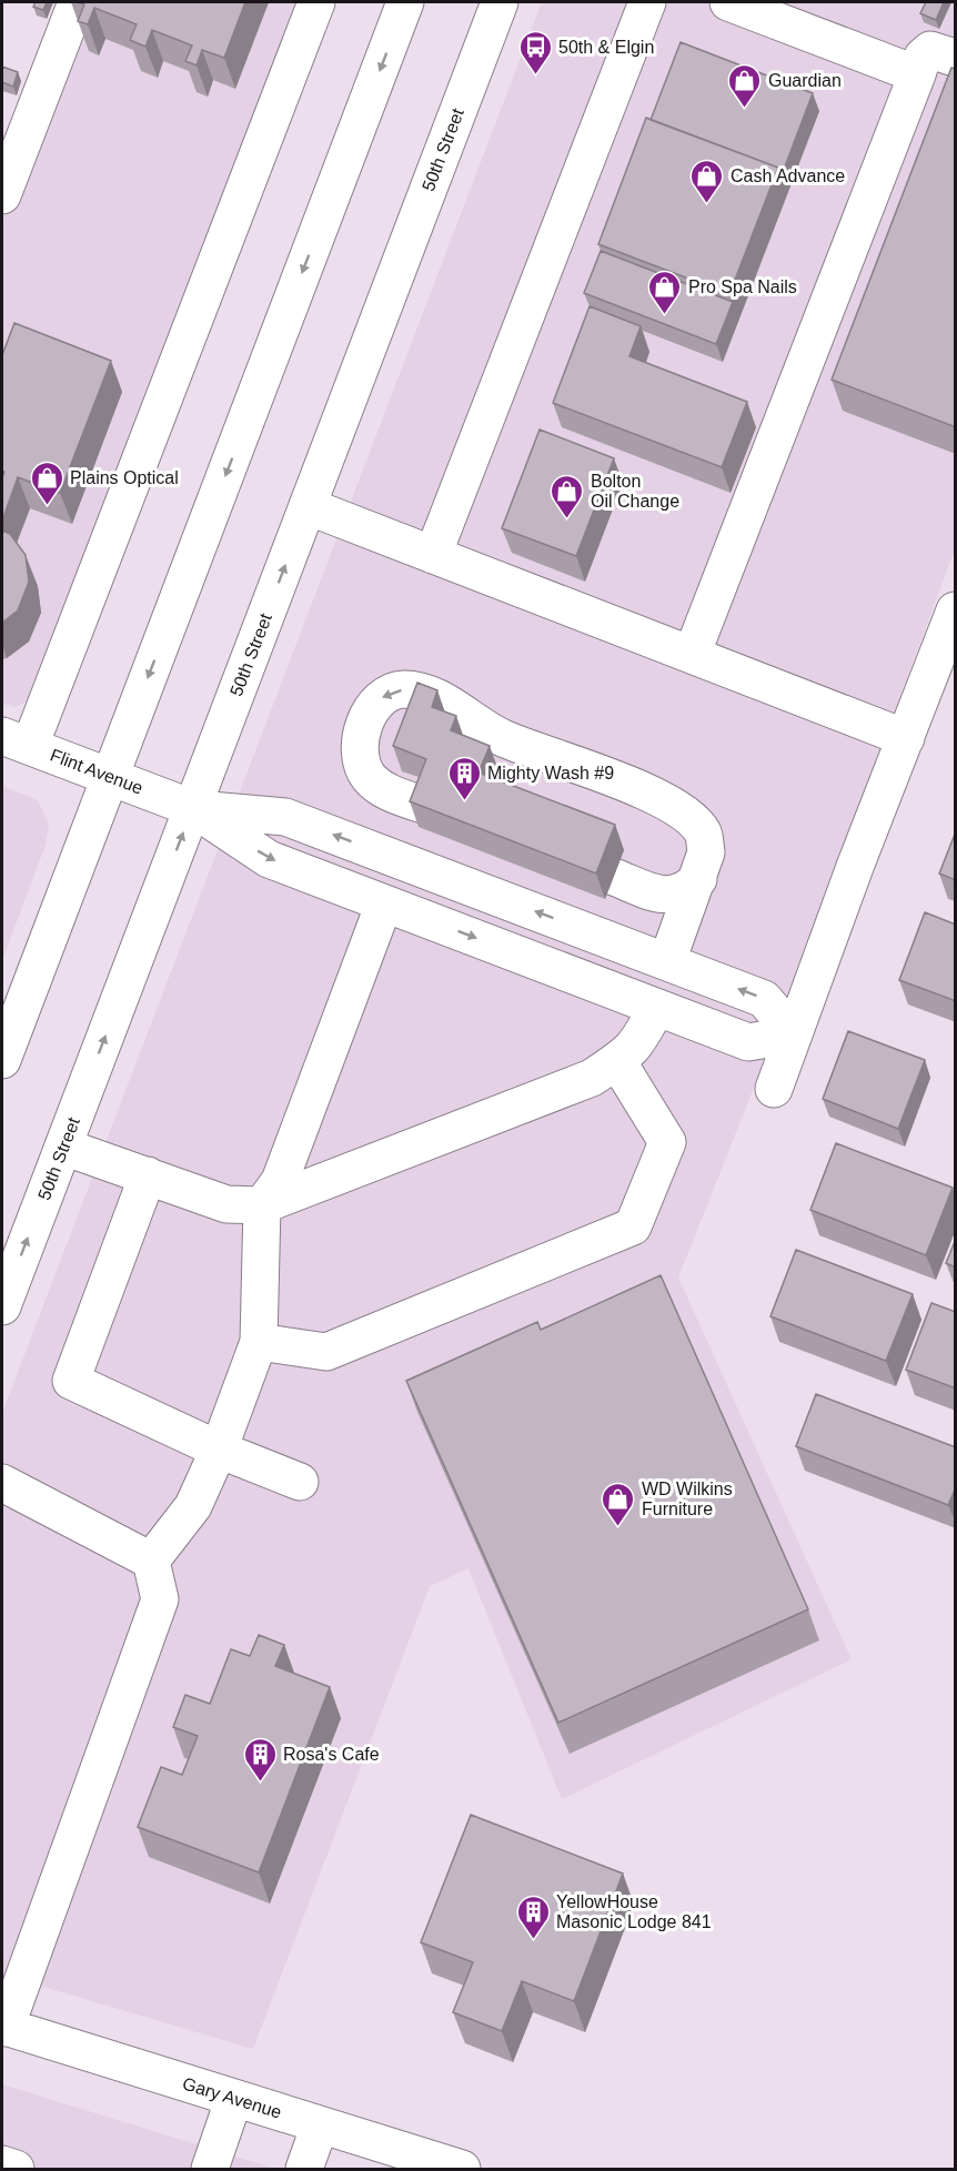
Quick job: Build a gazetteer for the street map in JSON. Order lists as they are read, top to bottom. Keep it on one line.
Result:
{"streets":{"main road":["50th Street","Flint Avenue","Gary Avenue"]},"crossings":[["50th Street","Flint Avenue"]],"places":{"bus stop":["50th & Elgin"],"shop":["Guardian","Cash Advance","Pro Spa Nails","Plains Optical","Bolton Oil Change","WD Wilkins Furniture"],"building":["Mighty Wash #9","Rosa's Cafe","YellowHouse Masonic Lodge 841"]}}
